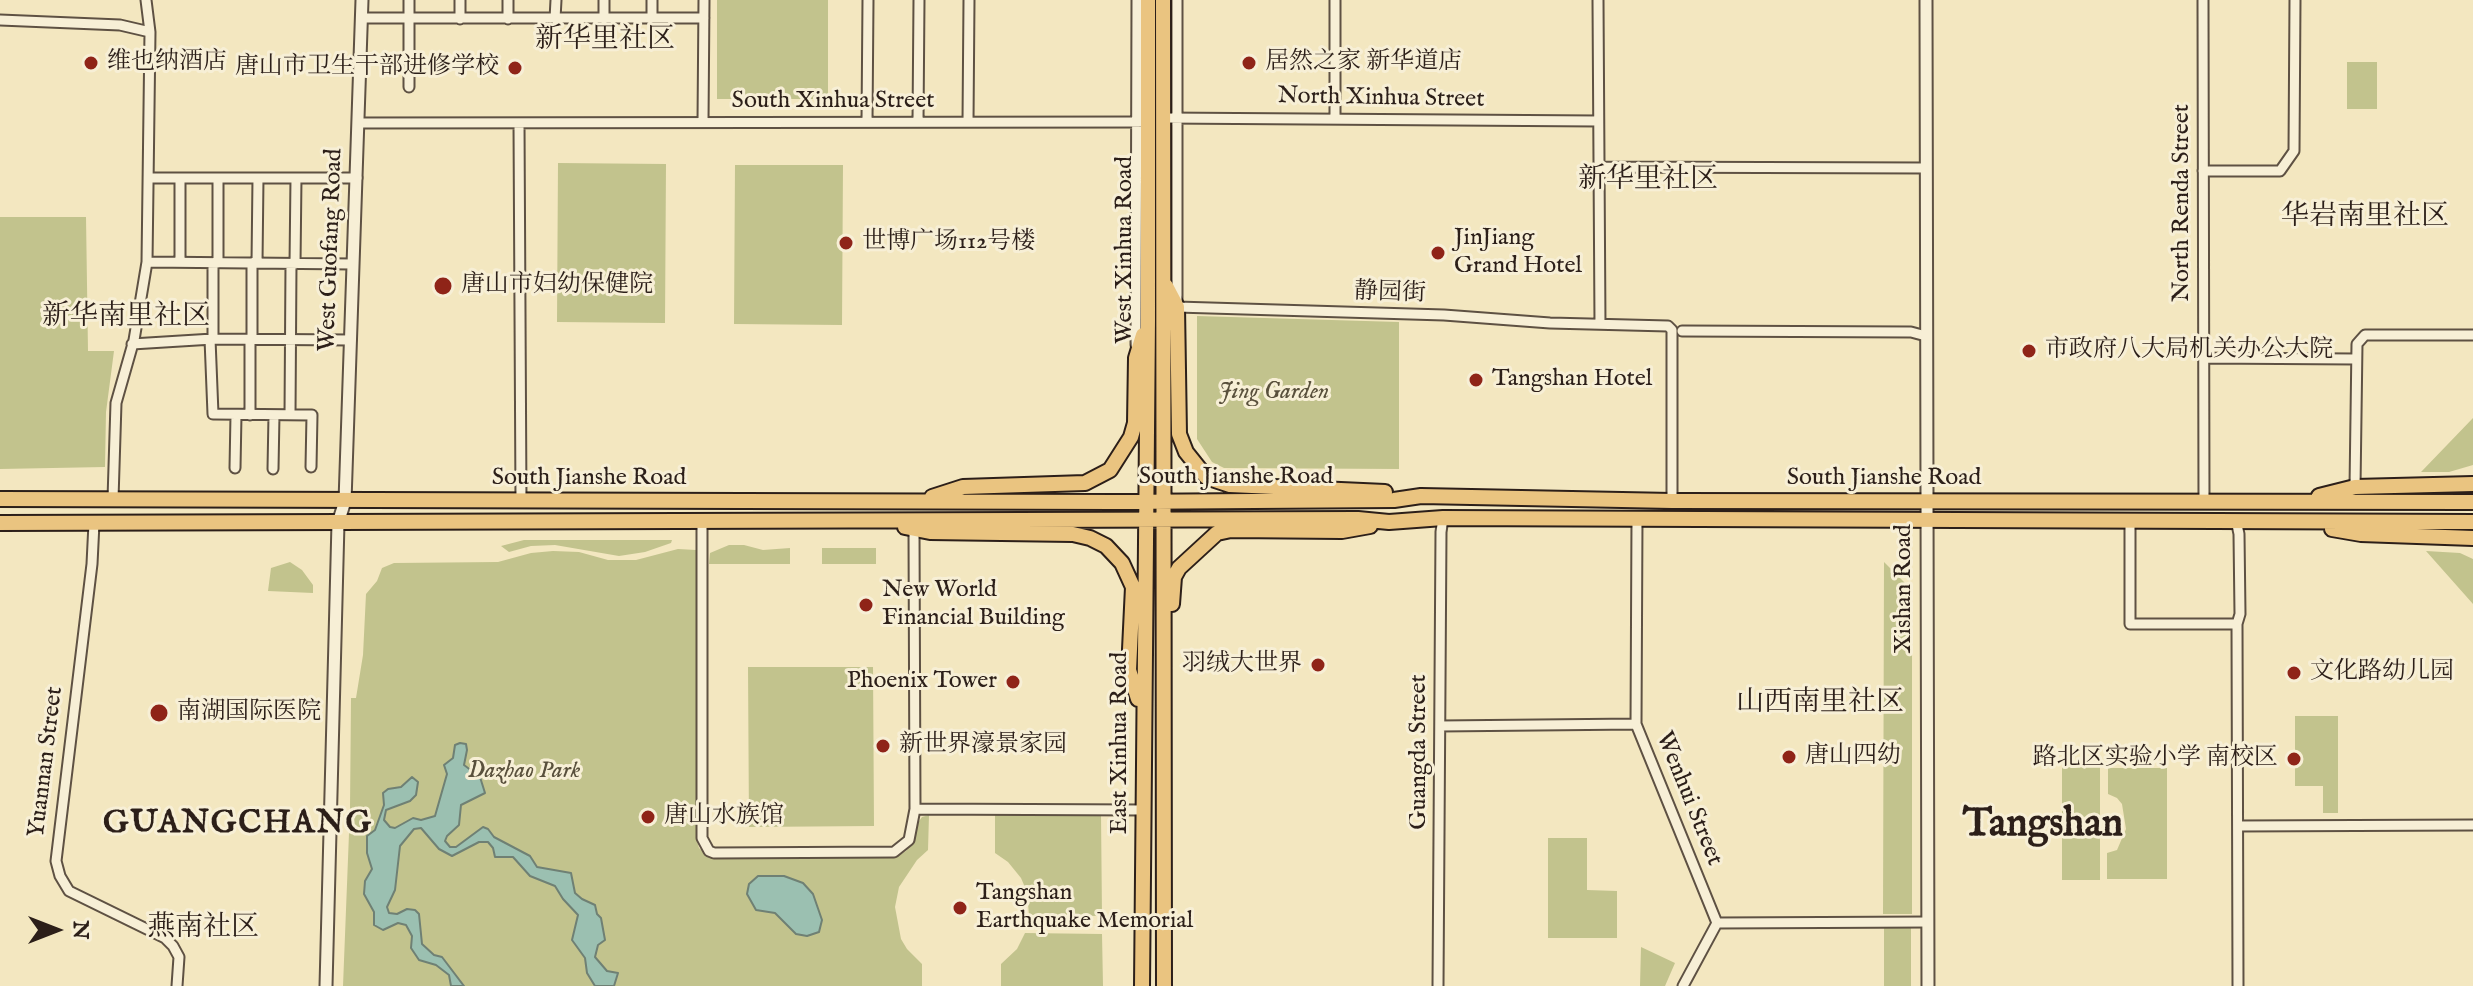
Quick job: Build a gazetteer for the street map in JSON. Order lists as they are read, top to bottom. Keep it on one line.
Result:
{"streets":{"main road":["West Xinhua Road","South Jianshe Road","East Xinhua Road"],"street":["North Xinhua Street","South Xinhua Street","North Renda Street","West Guofang Road","静园街","Xishan Road","Guangda Street","Yuannan Street","Wenhui Street"]},"crossings":[["North Xinhua Street","West Xinhua Road"],["South Xinhua Street","West Guofang Road"],["South Xinhua Street","West Xinhua Road"],["North Renda Street","South Jianshe Road"],["West Guofang Road","South Jianshe Road"],["West Xinhua Road","South Jianshe Road"],["West Xinhua Road","East Xinhua Road"],["静园街","South Jianshe Road"],["South Jianshe Road","Xishan Road"],["South Jianshe Road","East Xinhua Road"],["South Jianshe Road","Guangda Street"],["South Jianshe Road","Yuannan Street"],["South Jianshe Road","Wenhui Street"]],"districts":["新华里社区","新华里社区","华岩南里社区","新华南里社区","山西南里社区","GUANGCHANG","Tangshan","燕南社区"],"parks":["Jing Garden","Dazhao Park"],"places":["维也纳酒店","居然之家 新华道店","唐山市卫生干部进修学校","世博广场112号楼","JinJiang Grand Hotel","唐山市妇幼保健院","市政府八大局机关办公大院","Tangshan Hotel","New World Financial Building","羽绒大世界","文化路幼儿园","Phoenix Tower","南湖国际医院","新世界濠景家园","唐山四幼","路北区实验小学 南校区","唐山水族馆","Tangshan Earthquake Memorial"],"north":"right"}
